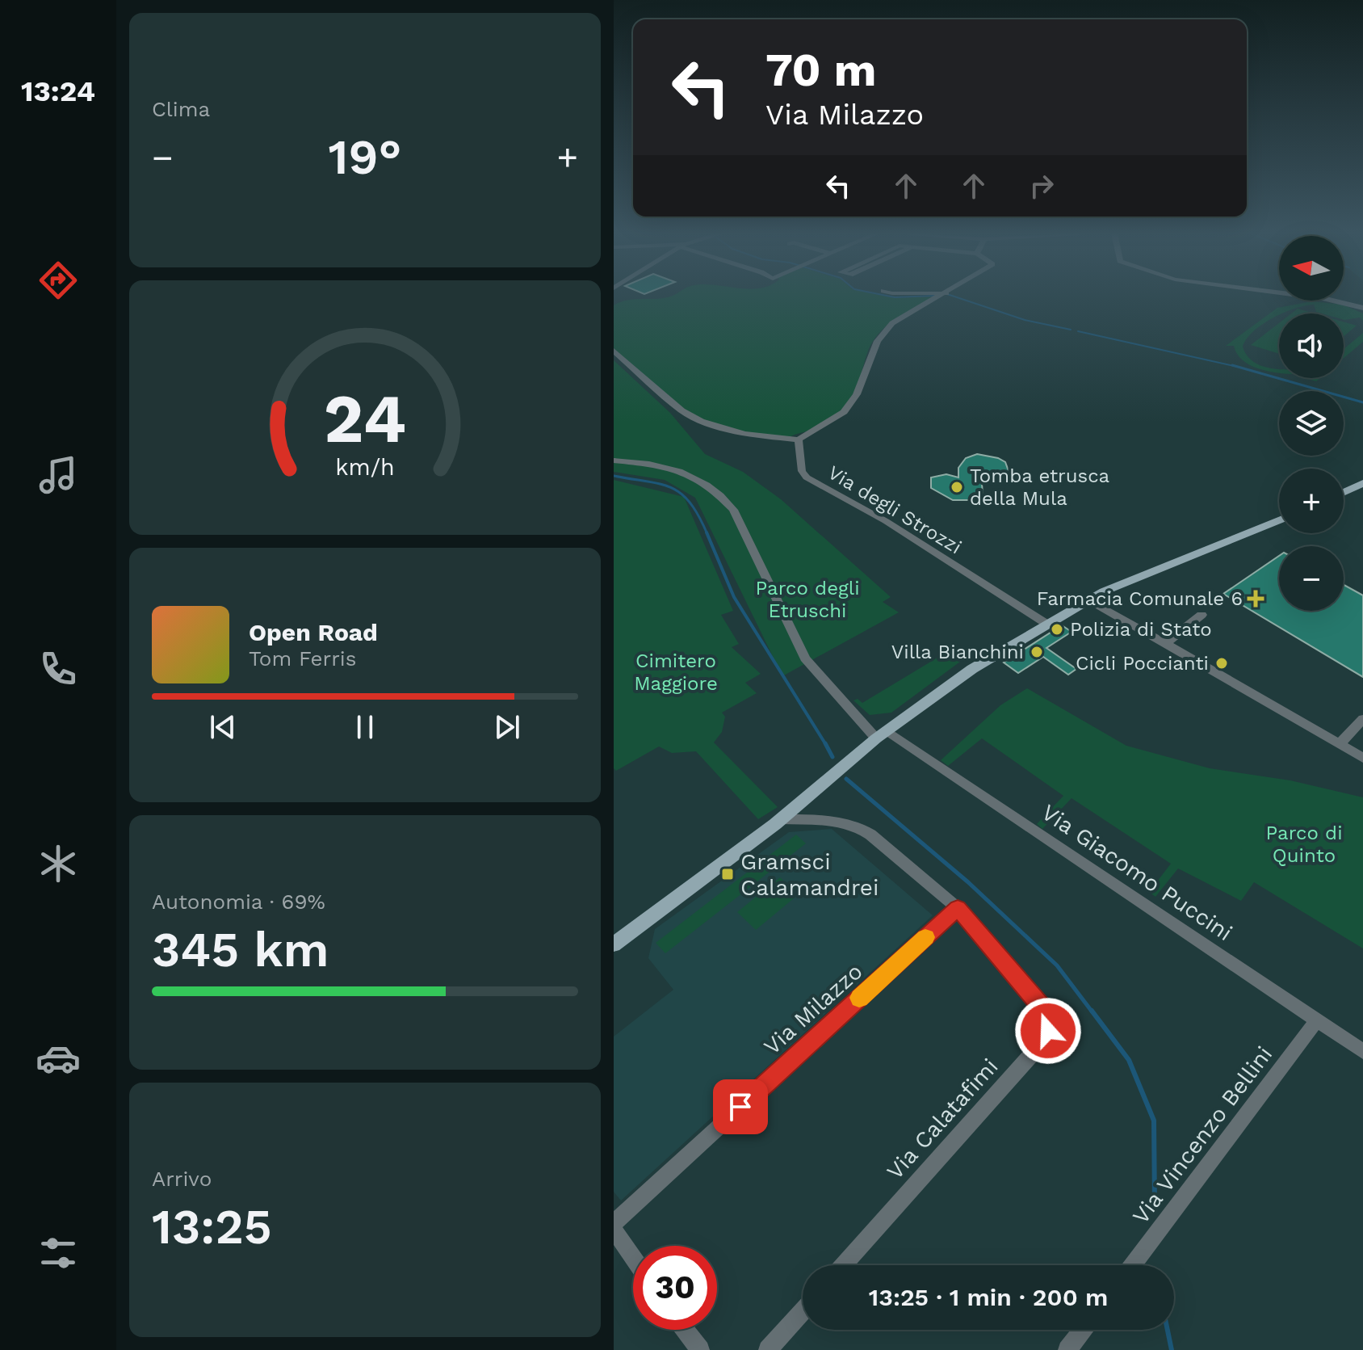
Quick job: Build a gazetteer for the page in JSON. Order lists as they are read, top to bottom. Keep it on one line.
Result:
{"streets":{"street":["Via degli Strozzi","Via Giacomo Puccini","Via Milazzo","Via Calatafimi","Via Vincenzo Bellini"]},"crossings":[["Via Giacomo Puccini","Via Vincenzo Bellini"],["Via Milazzo","Via Calatafimi"]],"parks":["Parco degli Etruschi","Cimitero Maggiore","Parco di Quinto"],"places":{"other":["Tomba etrusca della Mula","Polizia di Stato","Villa Bianchini","Cicli Poccianti"],"health":["Farmacia Comunale 6"],"transit":["Gramsci Calamandrei"]},"north":"left","page":{"tabs":"13:24","tile":["Clima",["Autonomia · 69%","345 km"],["Arrivo","13:25"]],"turn":["70 m","Via Milazzo"],"heat":["−","19°","+"],"map_buttons":["+","−"],"song":["Open Road","Tom Ferris"],"limit":"30","trip":"13:25 · 1 min · 200 m","gauge":["24","km/h"]}}
